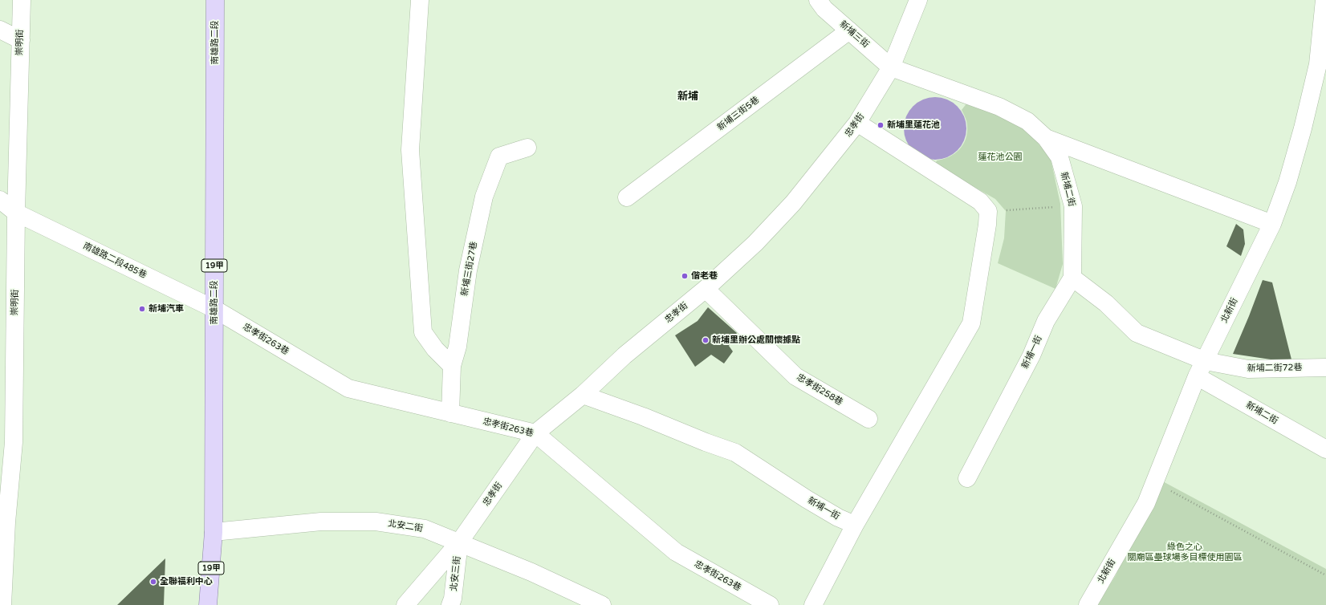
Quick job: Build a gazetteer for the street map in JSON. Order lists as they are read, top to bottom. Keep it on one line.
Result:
{"streets":{"main road":["南雄路二段","19甲"],"street":["新埔三街","崇明街","新埔三街5巷","忠孝街","新埔二街","南雄路二段485巷","新埔三街27巷","北新街","忠孝街263巷","新埔一街","新埔二街72巷","忠孝街258巷","北安二街","北安三街"]},"crossings":[["新埔三街","新埔三街5巷"],["新埔三街","忠孝街"],["新埔三街","新埔二街"],["崇明街","南雄路二段485巷"],["南雄路二段","南雄路二段485巷"],["南雄路二段","忠孝街263巷"],["南雄路二段","北安二街"],["忠孝街","新埔二街"],["忠孝街","忠孝街263巷"],["忠孝街","新埔一街"],["忠孝街","忠孝街258巷"],["忠孝街","北安二街"],["忠孝街","北安三街"],["新埔二街","北新街"],["新埔二街","新埔一街"],["南雄路二段485巷","忠孝街263巷"],["新埔三街27巷","忠孝街263巷"],["北新街","新埔二街72巷"],["北安二街","北安三街"]],"districts":["新埔"],"parks":["蓮花池公園","綠色之心 關廟區壘球場多目標使用園區"],"places":["新埔里蓮花池","偕老巷","新埔汽車","新埔里辦公處關懷據點","全聯福利中心"]}
